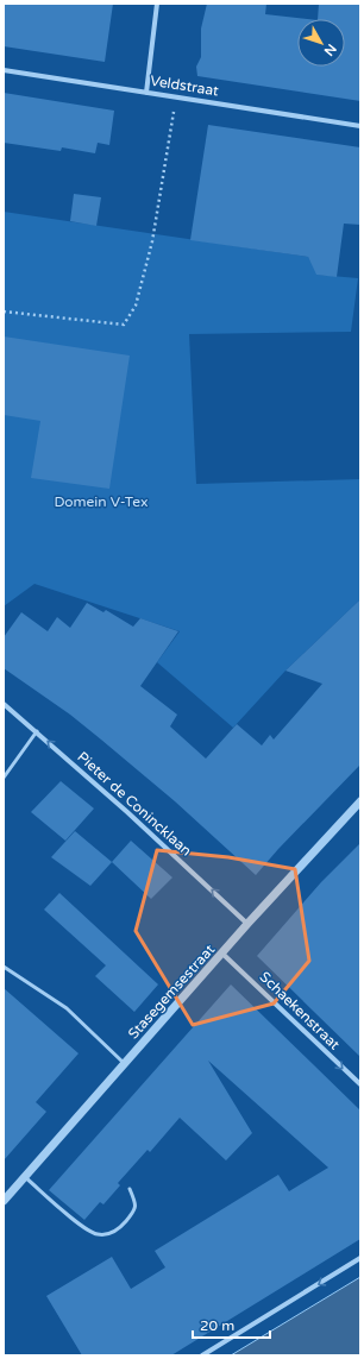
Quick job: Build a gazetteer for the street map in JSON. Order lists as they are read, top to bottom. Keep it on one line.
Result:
{"streets":{"street":["Veldstraat","Pieter de Conincklaan","Stasegemsestraat","Schaekenstraat"]},"crossings":[["Pieter de Conincklaan","Stasegemsestraat"],["Stasegemsestraat","Schaekenstraat"]],"one_way":["Pieter de Conincklaan","Schaekenstraat"],"parks":["Domein V-Tex"],"scale_bar":"20 m","north":"bottom right"}
